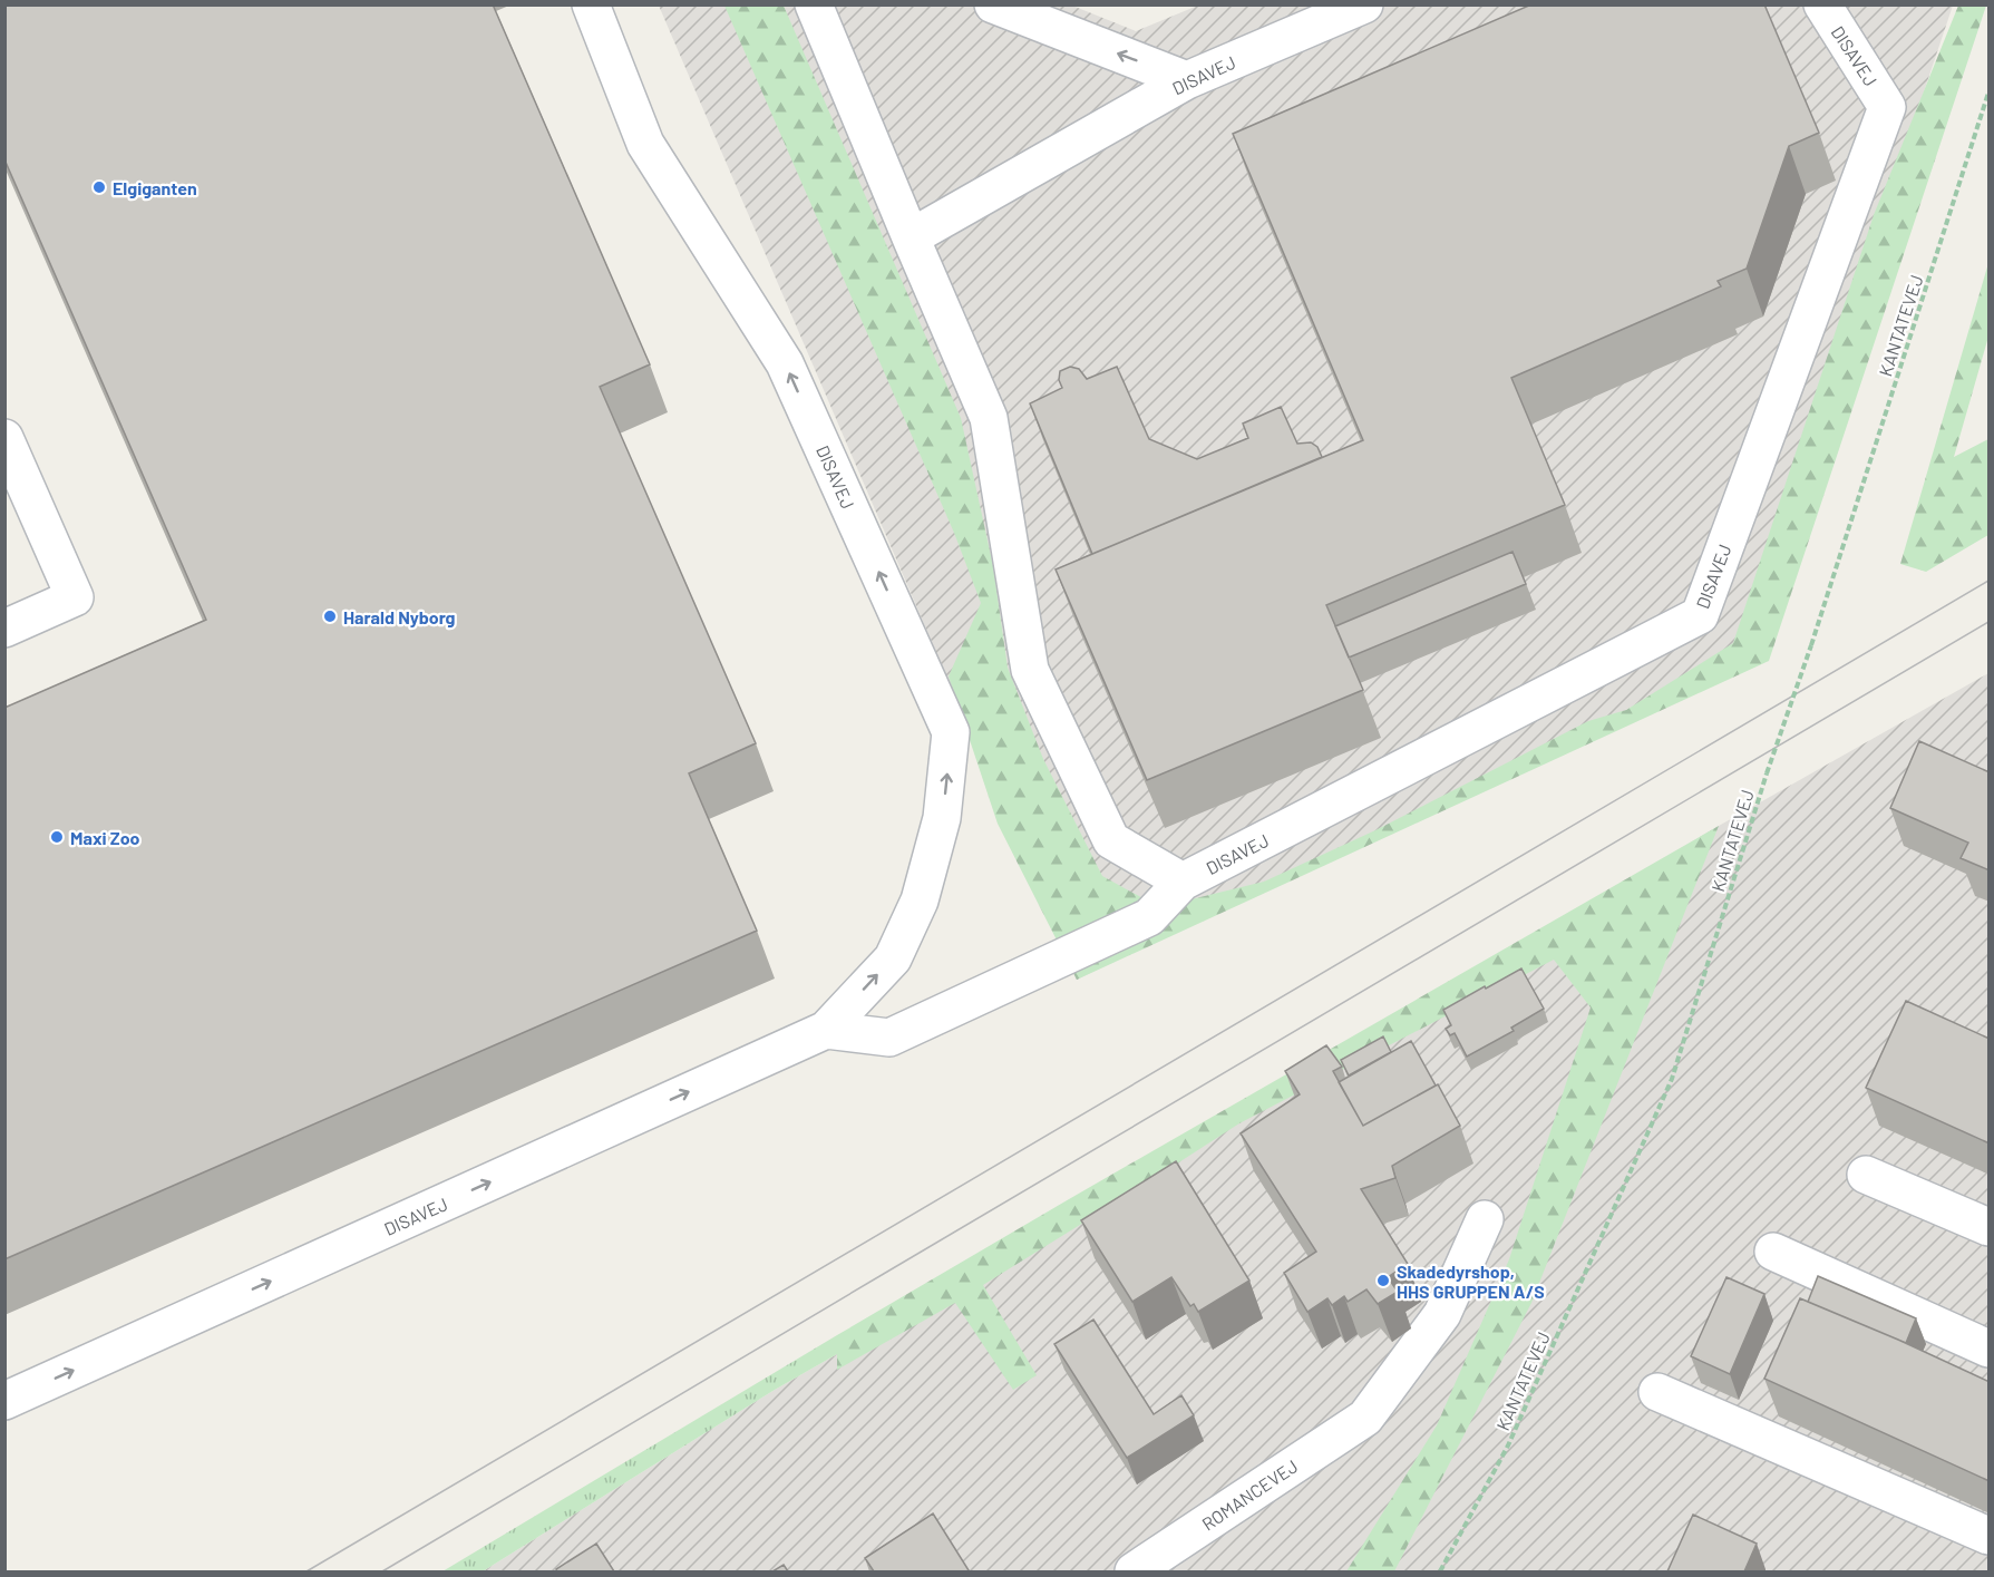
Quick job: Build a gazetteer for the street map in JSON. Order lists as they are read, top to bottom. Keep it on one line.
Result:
{"streets":{"street":["DISAVEJ","ROMANCEVEJ"],"path":["KANTATEVEJ"]},"places":["Elgiganten","Harald Nyborg","Maxi Zoo","Skadedyrshop, HHS GRUPPEN A/S"]}
